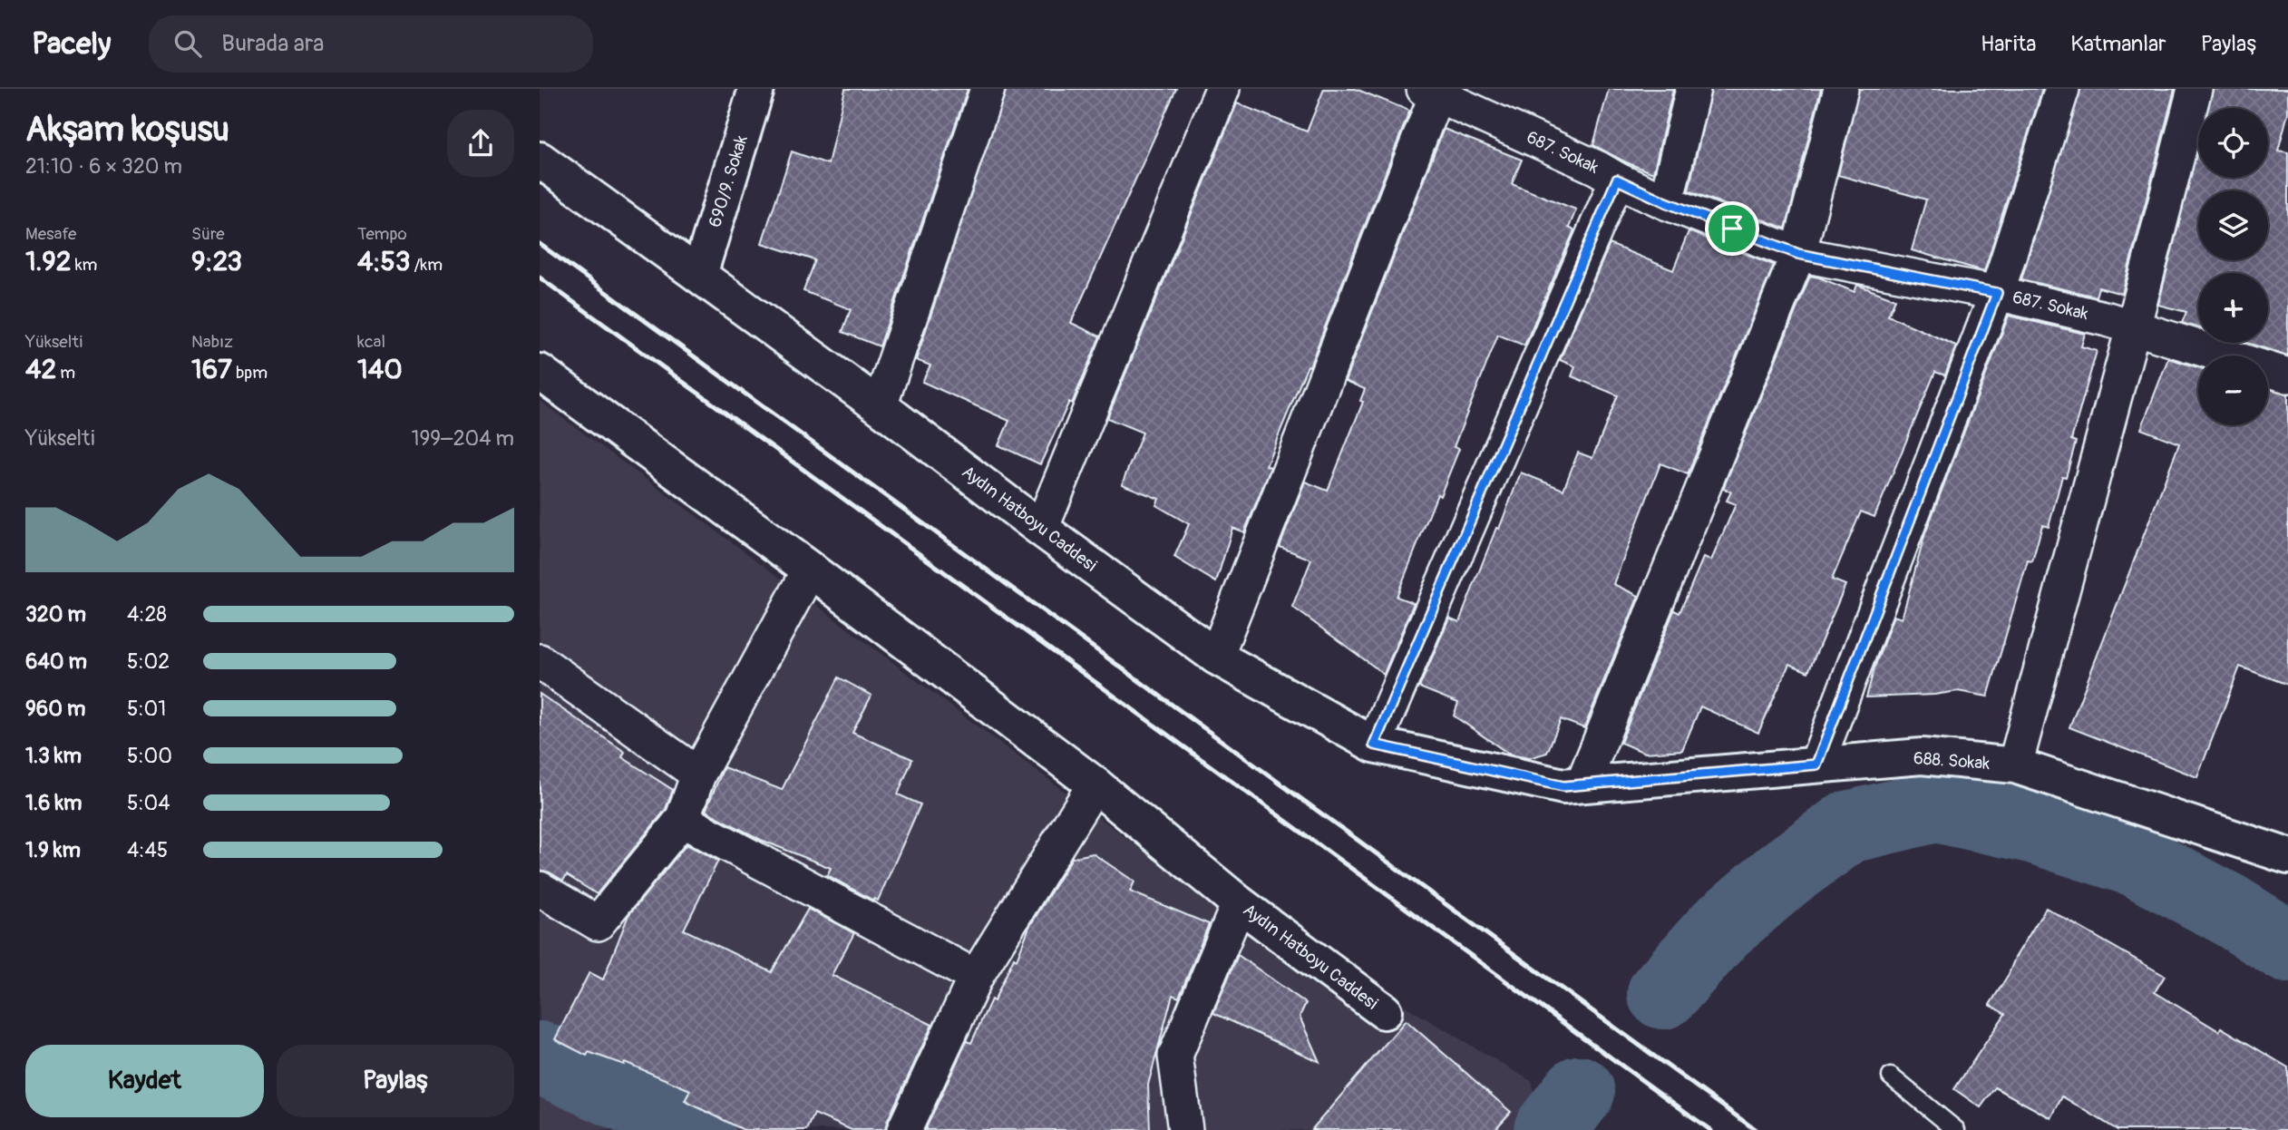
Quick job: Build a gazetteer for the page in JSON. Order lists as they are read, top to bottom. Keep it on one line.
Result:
{"streets":{"street":["687. Sokak","690/9. Sokak","Aydın Hatboyu Caddesi","688. Sokak"]},"crossings":[["690/9. Sokak","Aydın Hatboyu Caddesi"],["Aydın Hatboyu Caddesi","688. Sokak"]],"page":{"header":"Pacely","search":"Burada ara","nav":["Harita","Katmanlar","Paylaş"],"heading":["Akşam koşusu","21:10 · 6 × 320 m"],"map_buttons":["+","−"],"stats":[["Mesafe","1.92 km"],["Süre","9:23"],["Tempo","4:53 /km"],["Yükselti","42 m"],["Nabız","167 bpm"],["kcal","140"]],"chart":["Yükselti","199–204 m"],"list":[{"name":"320 m","note":"4:28"},{"name":"640 m","note":"5:02"},{"name":"960 m","note":"5:01"},{"name":"1.3 km","note":"5:00"},{"name":"1.6 km","note":"5:04"},{"name":"1.9 km","note":"4:45"}],"buttons":["Kaydet","Paylaş"]}}
